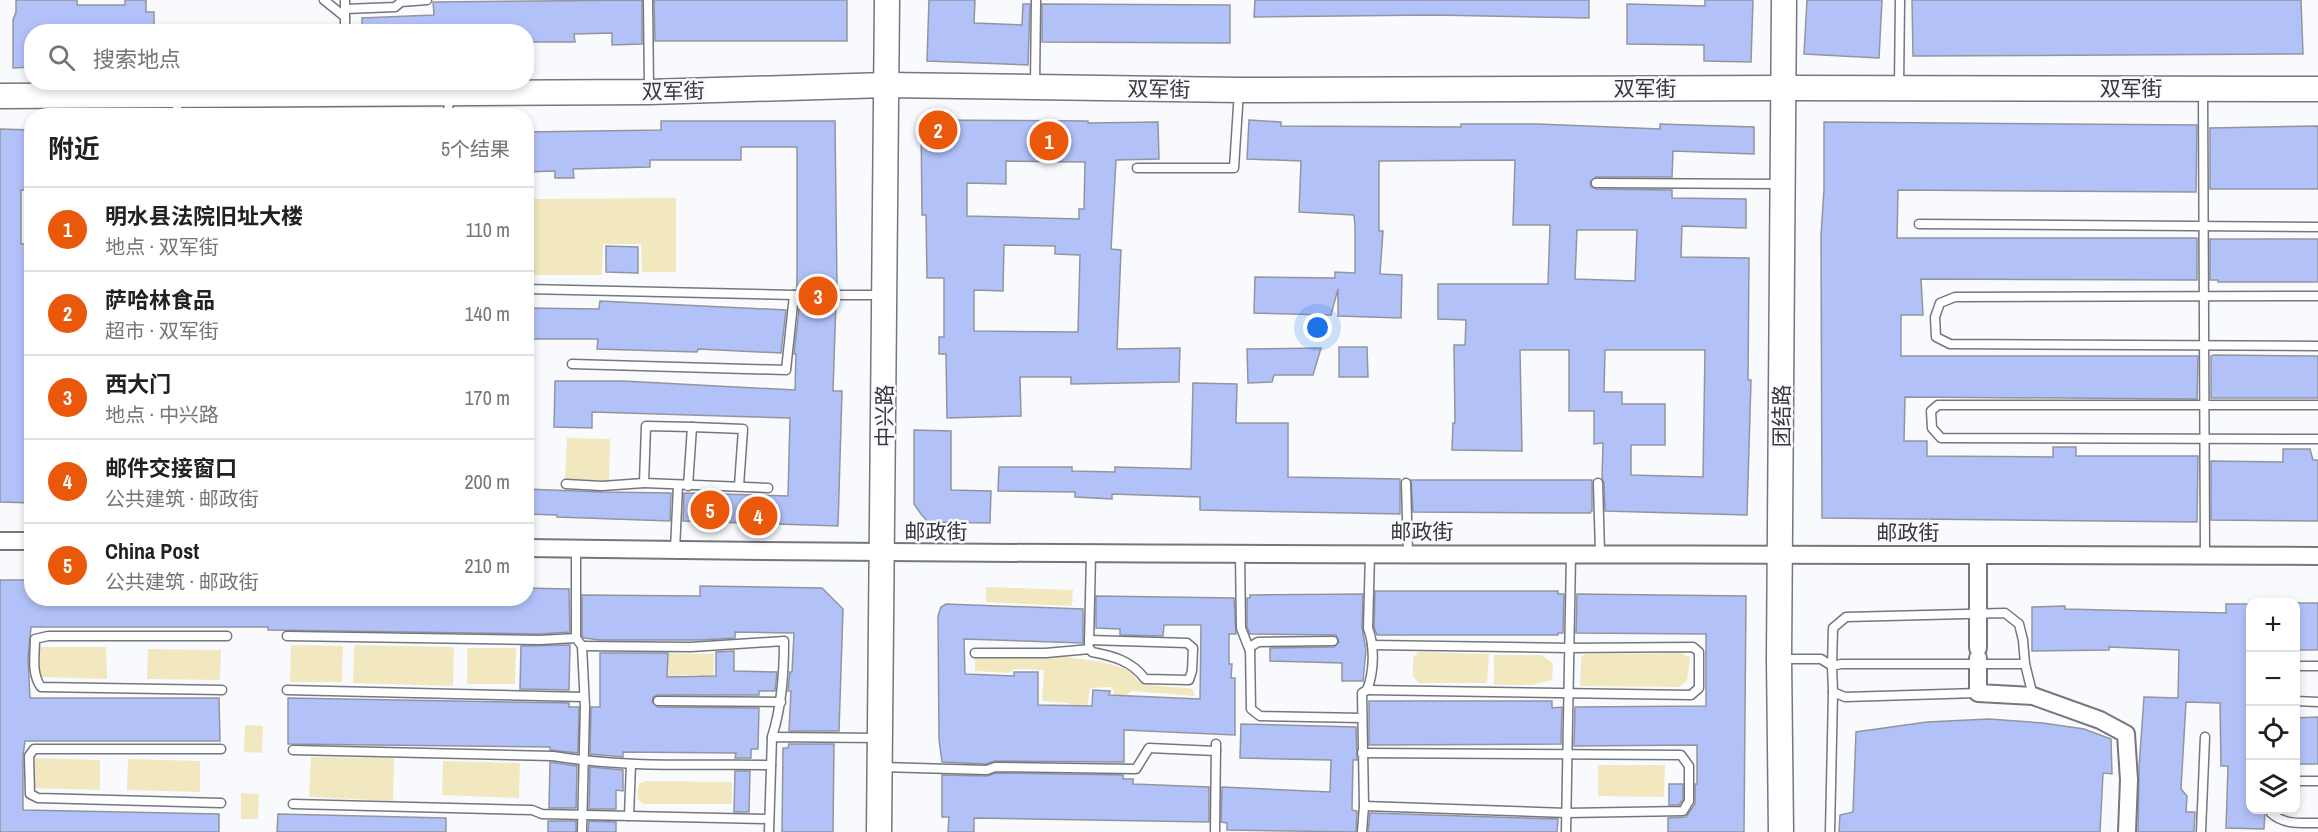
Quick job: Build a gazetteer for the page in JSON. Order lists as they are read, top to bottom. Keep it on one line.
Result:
{"streets":{"street":["双军街","中兴路","团结路","邮政街"]},"crossings":[["双军街","中兴路"],["双军街","团结路"],["中兴路","邮政街"],["团结路","邮政街"]],"page":{"search":"搜索地点","pins":["2","1","3","5","4"],"heading":["附近","5个结果"],"list":[{"mark":"1","name":"明水县法院旧址大楼","note":"地点 · 双军街","value":"110 m"},{"mark":"2","name":"萨哈林食品","note":"超市 · 双军街","value":"140 m"},{"mark":"3","name":"西大门","note":"地点 · 中兴路","value":"170 m"},{"mark":"4","name":"邮件交接窗口","note":"公共建筑 · 邮政街","value":"200 m"},{"mark":"5","name":"China Post","note":"公共建筑 · 邮政街","value":"210 m"}],"map_buttons":["+","−"]}}
